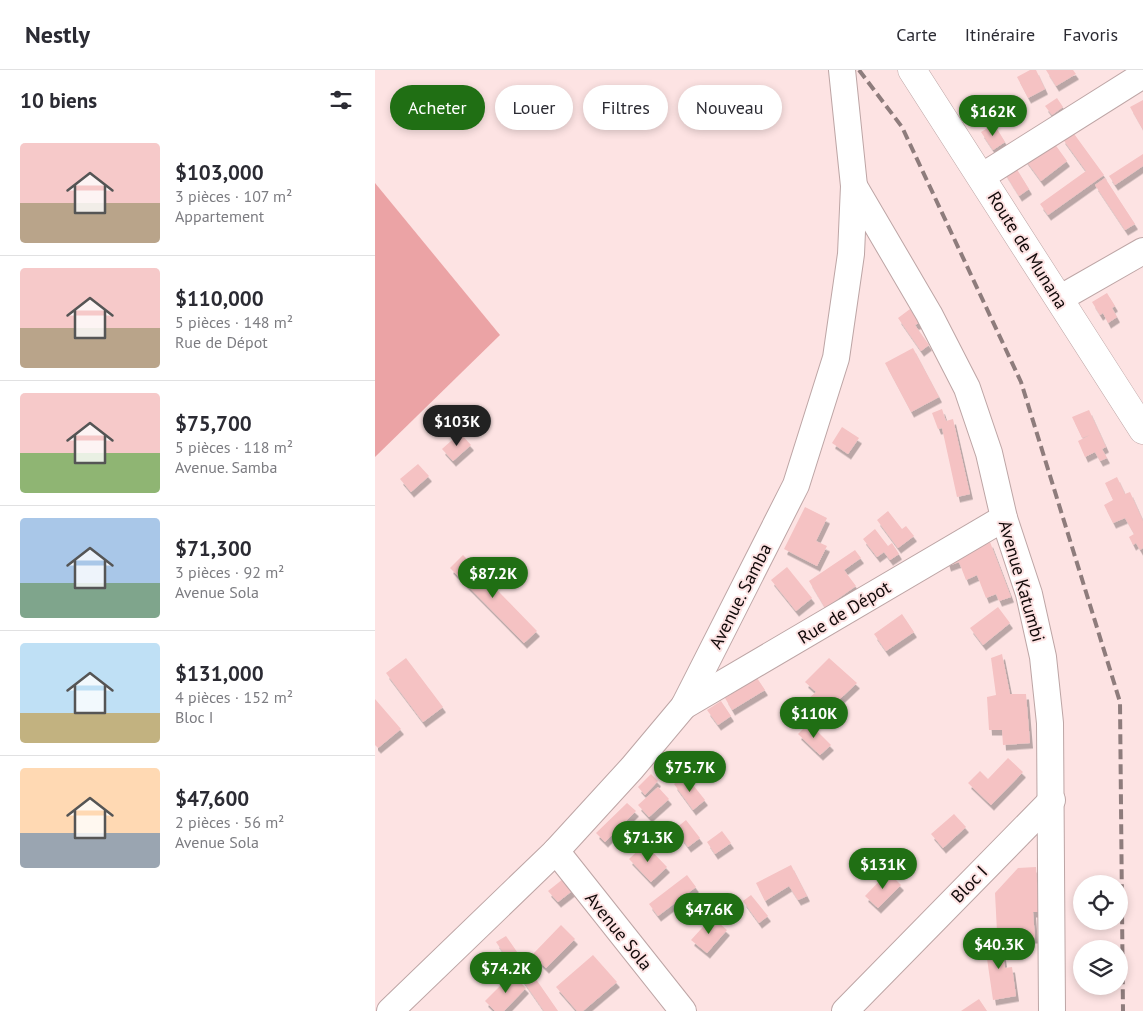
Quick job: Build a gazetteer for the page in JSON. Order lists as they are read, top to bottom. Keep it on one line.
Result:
{"streets":{"main road":["Route de Munana"],"street":["Avenue Katumbi","Avenue. Samba","Rue de Dépot","Bloc I","Avenue Sola"]},"crossings":[["Avenue Katumbi","Avenue. Samba"],["Avenue Katumbi","Rue de Dépot"],["Avenue Katumbi","Bloc I"],["Avenue. Samba","Rue de Dépot"],["Avenue. Samba","Avenue Sola"]],"page":{"header":"Nestly","nav":["Carte","Itinéraire","Favoris"],"heading":"10 biens","chip":["Acheter","Louer","Filtres","Nouveau"],"price":["$162K","$103K","$87.2K","$110K","$75.7K","$71.3K","$131K","$47.6K","$40.3K","$74.2K"],"list":[{"name":"$103,000","note":"3 pièces · 107 m² · Appartement"},{"name":"$110,000","note":"5 pièces · 148 m² · Rue de Dépot"},{"name":"$75,700","note":"5 pièces · 118 m² · Avenue. Samba"},{"name":"$71,300","note":"3 pièces · 92 m² · Avenue Sola"},{"name":"$131,000","note":"4 pièces · 152 m² · Bloc I"},{"name":"$47,600","note":"2 pièces · 56 m² · Avenue Sola"}]}}
